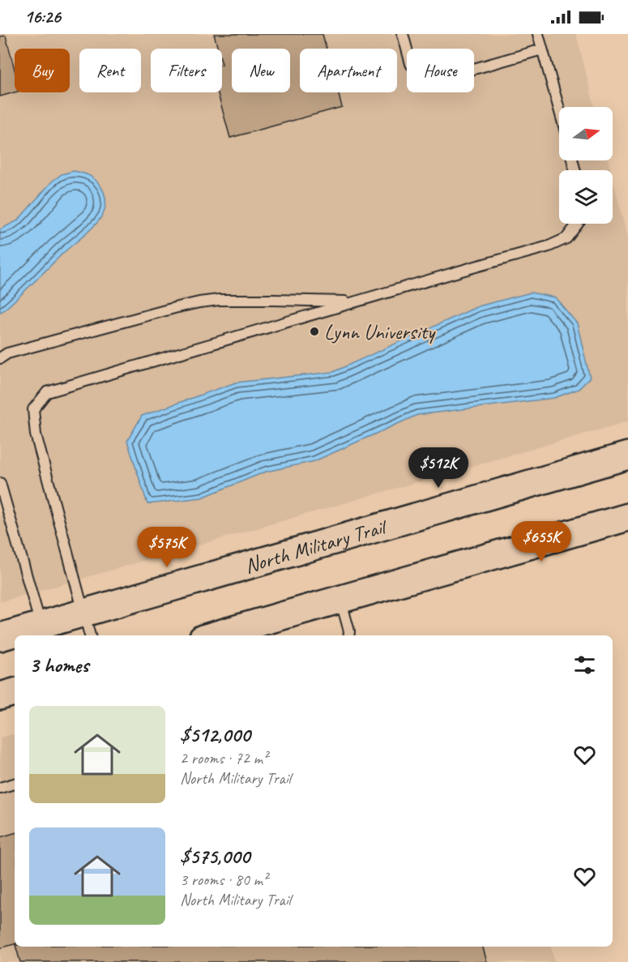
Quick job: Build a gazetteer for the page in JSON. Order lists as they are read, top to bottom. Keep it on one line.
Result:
{"streets":{"main road":["North Military Trail"]},"places":["Lynn University"],"north":"right","page":{"status":"16:26","chip":["Buy","Rent","Filters","New","Apartment","House"],"price":["$512K","$655K","$575K"],"heading":"3 homes","list":[{"name":"$512,000","note":"2 rooms · 72 m² · North Military Trail"},{"name":"$575,000","note":"3 rooms · 80 m² · North Military Trail"}]}}
